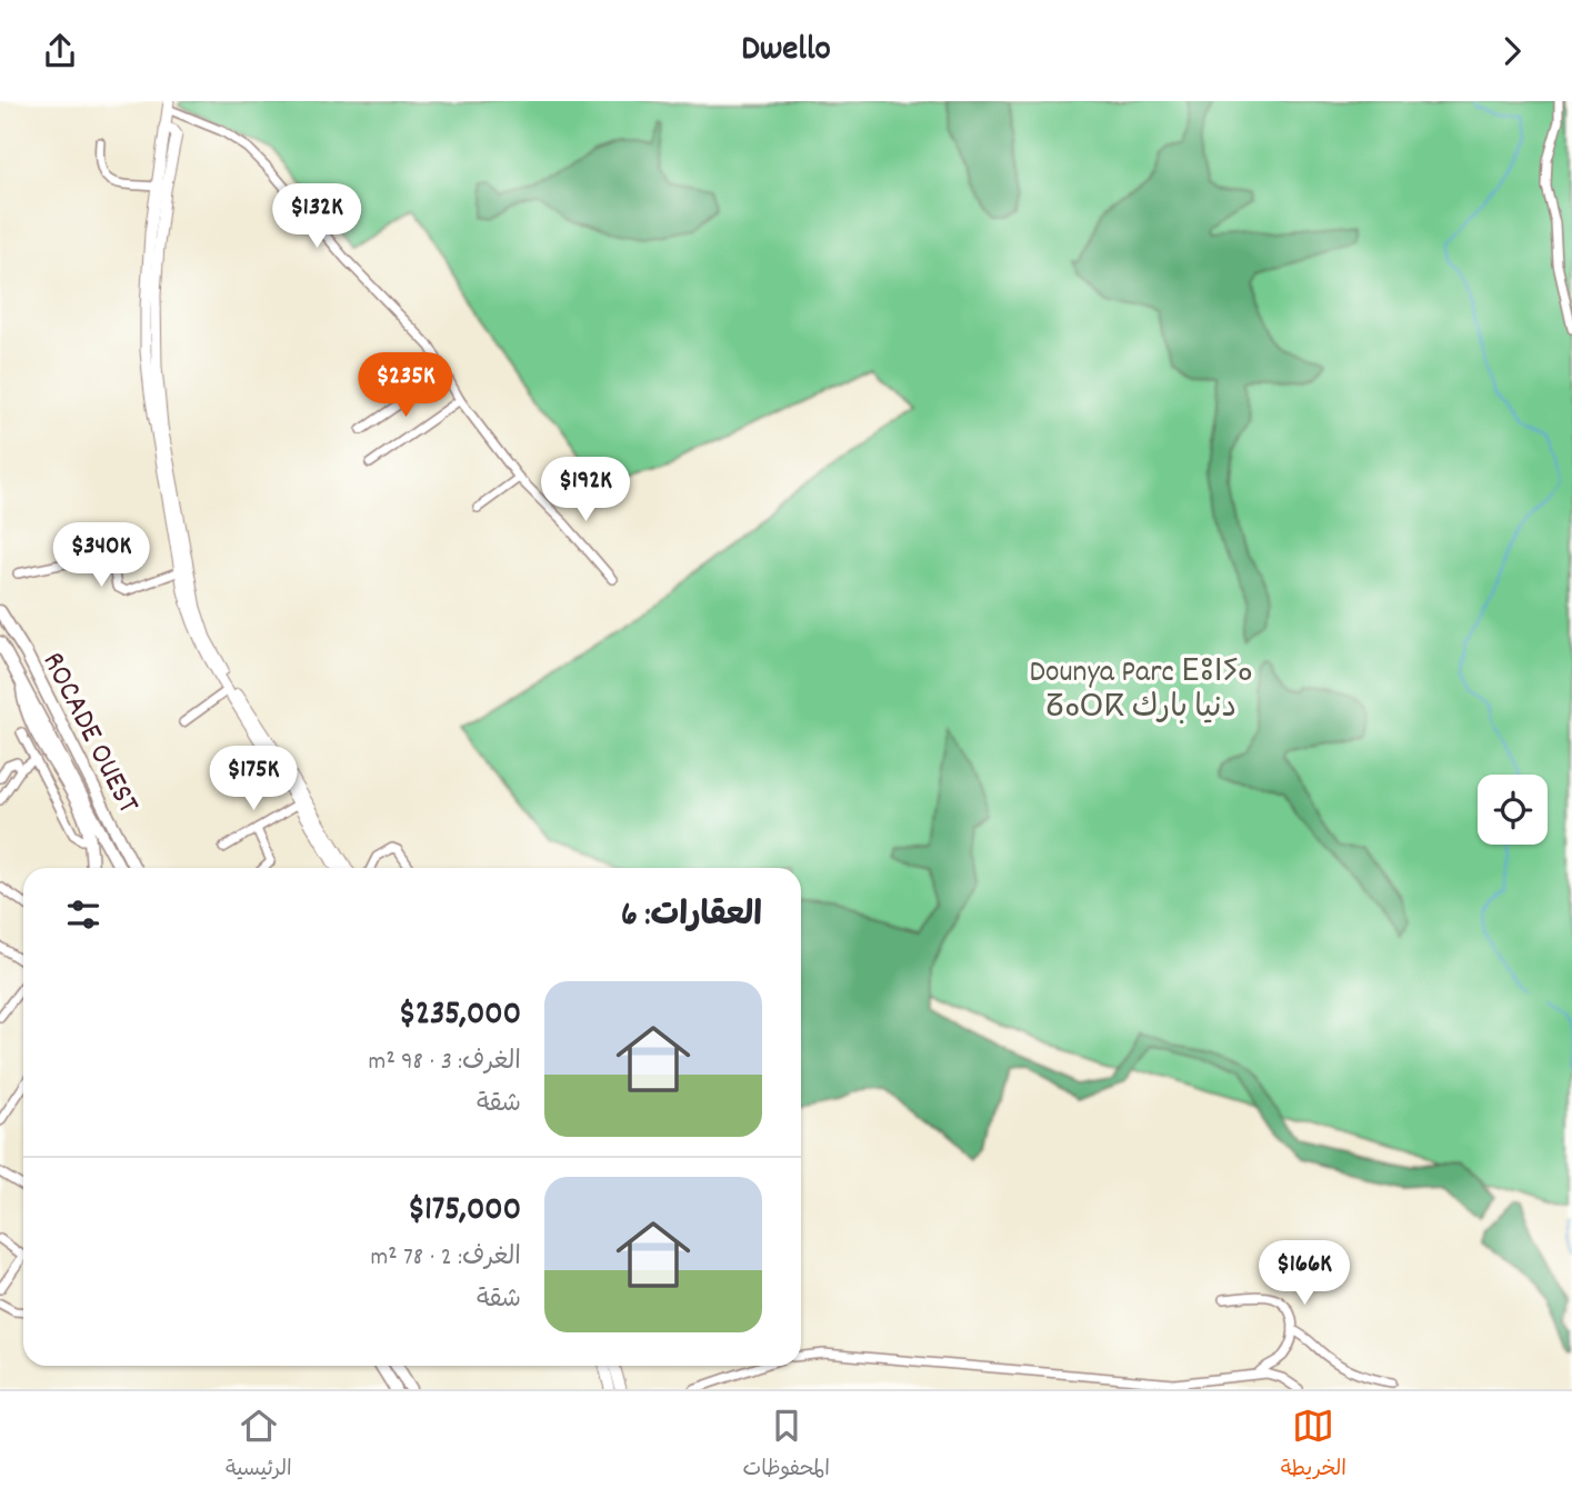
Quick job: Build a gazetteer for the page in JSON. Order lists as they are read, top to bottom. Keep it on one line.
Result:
{"streets":{"highway":["ROCADE OUEST"]},"parks":["Dounya Parc ⴹⵓⵏⵢⴰ ⵒⴰⵔⴽ دنيا بارك"],"page":{"header":"Dwello","price":["$132K","$235K","$192K","$340K","$175K","$166K"],"heading":"العقارات: 6","list":[{"name":"$235,000","note":"الغرف: 3 · 98 m² · شقة"},{"name":"$175,000","note":"الغرف: 2 · 78 m² · شقة"}],"tabs":["الخريطة","المحفوظات","الرئيسية"]}}
